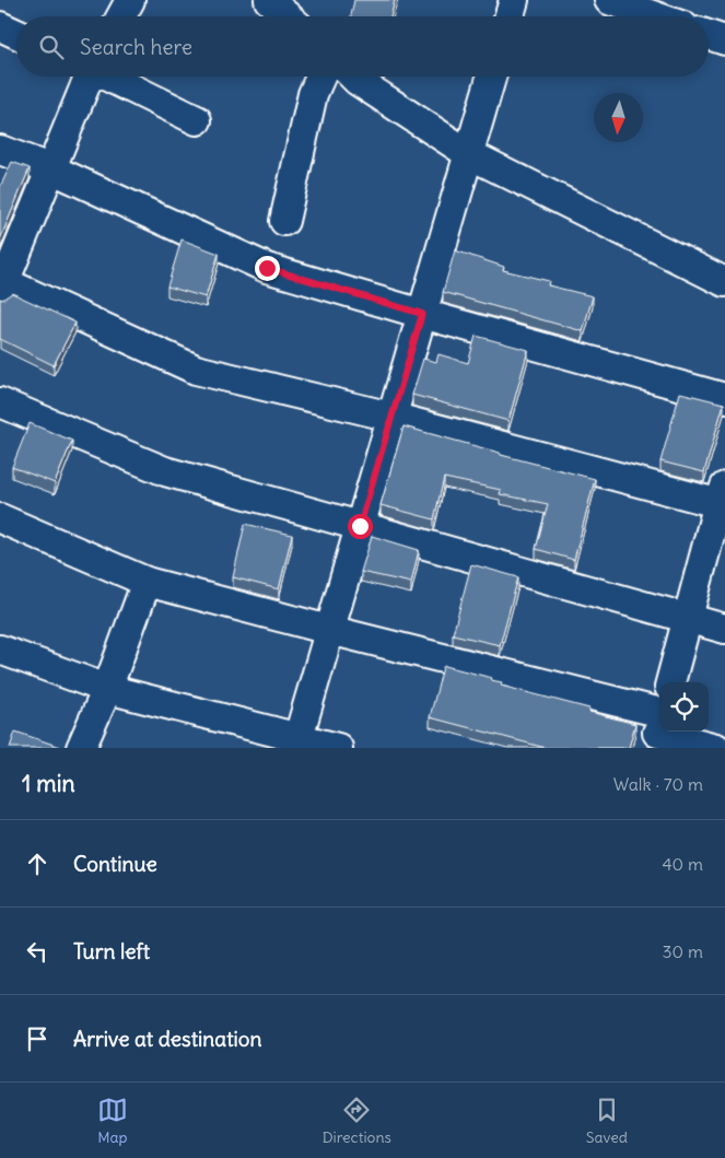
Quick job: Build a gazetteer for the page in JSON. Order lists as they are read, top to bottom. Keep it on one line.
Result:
{"north":"bottom","page":{"search":"Search here","heading":["1 min","Walk · 70 m"],"list":[["Continue","40 m"],["Turn left","30 m"],"Arrive at destination"],"nav":["Map","Directions","Saved"]}}
